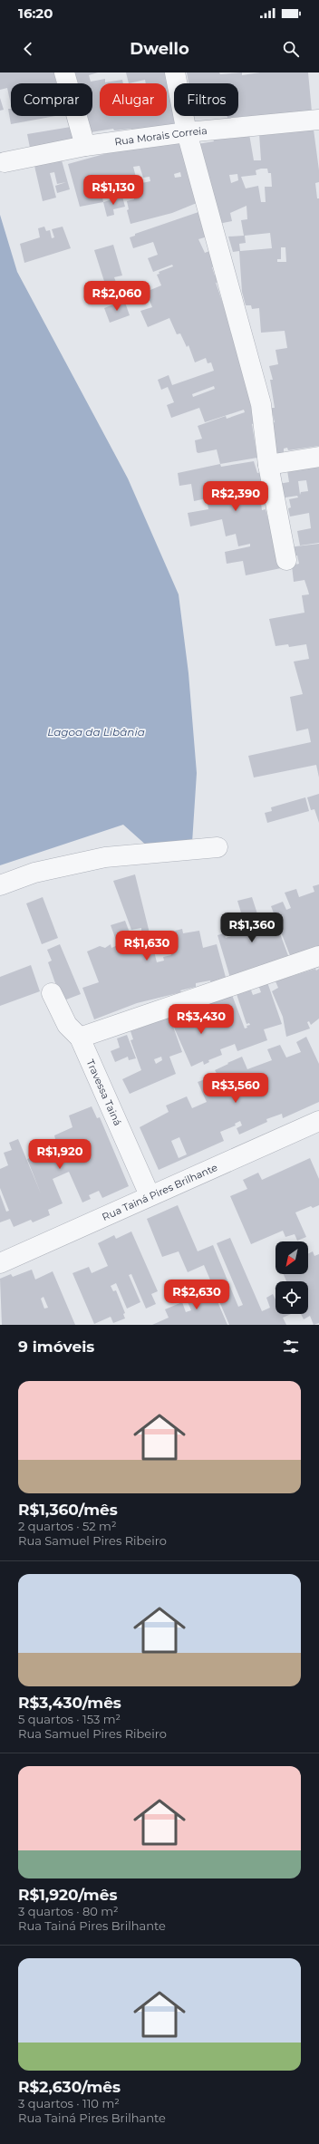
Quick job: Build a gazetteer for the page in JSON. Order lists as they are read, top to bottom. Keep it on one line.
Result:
{"streets":{"street":["Rua Morais Correia","Travessa Tainá","Rua Tainá Pires Brilhante"]},"crossings":[["Travessa Tainá","Rua Tainá Pires Brilhante"]],"water":["Lagoa da Libânia"],"north":"bottom left","page":{"status":"16:20","header":"Dwello","chip":["Comprar","Alugar","Filtros"],"price":["R$1,130","R$2,060","R$2,390","R$1,360","R$1,630","R$3,430","R$3,560","R$1,920","R$2,630"],"heading":"9 imóveis","list":[{"name":"R$1,360/mês","note":"2 quartos · 52 m² · Rua Samuel Pires Ribeiro"},{"name":"R$3,430/mês","note":"5 quartos · 153 m² · Rua Samuel Pires Ribeiro"},{"name":"R$1,920/mês","note":"3 quartos · 80 m² · Rua Tainá Pires Brilhante"},{"name":"R$2,630/mês","note":"3 quartos · 110 m² · Rua Tainá Pires Brilhante"}]}}
